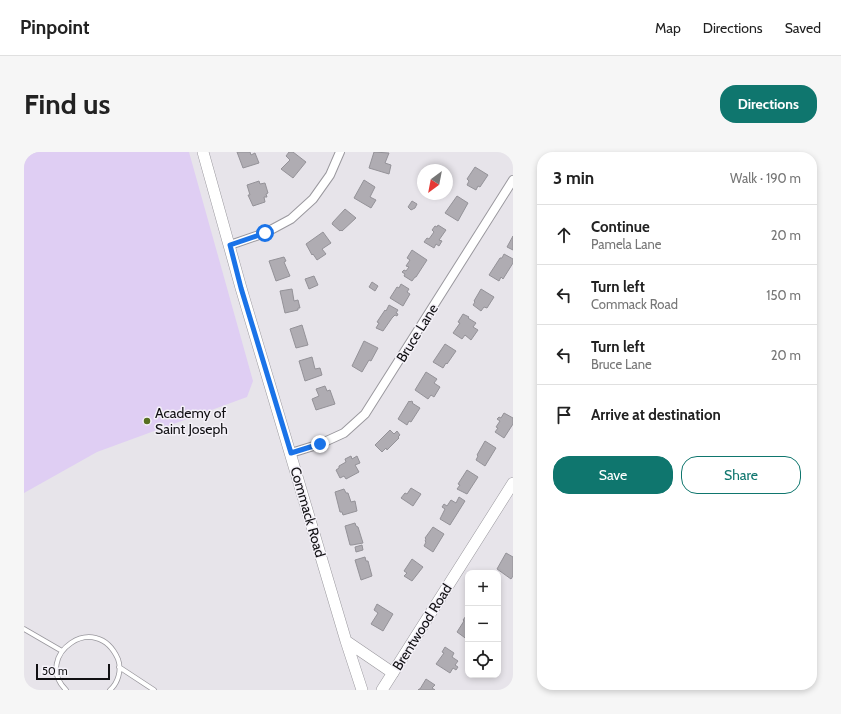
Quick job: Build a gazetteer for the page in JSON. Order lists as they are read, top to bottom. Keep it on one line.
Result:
{"streets":{"street":["Bruce Lane","Commack Road","Brentwood Road"]},"crossings":[["Bruce Lane","Commack Road"]],"places":["Academy of Saint Joseph"],"scale_bar":"50 m","north":"bottom left","page":{"header":"Pinpoint","nav":["Map","Directions","Saved"],"buttons":["Directions",["Save","Share"]],"title":"Find us","heading":["3 min","Walk · 190 m"],"list":[["Continue","Pamela Lane","20 m"],["Turn left","Commack Road","150 m"],["Turn left","Bruce Lane","20 m"],"Arrive at destination"],"map_buttons":["+","−"],"scale":"50 m"}}
